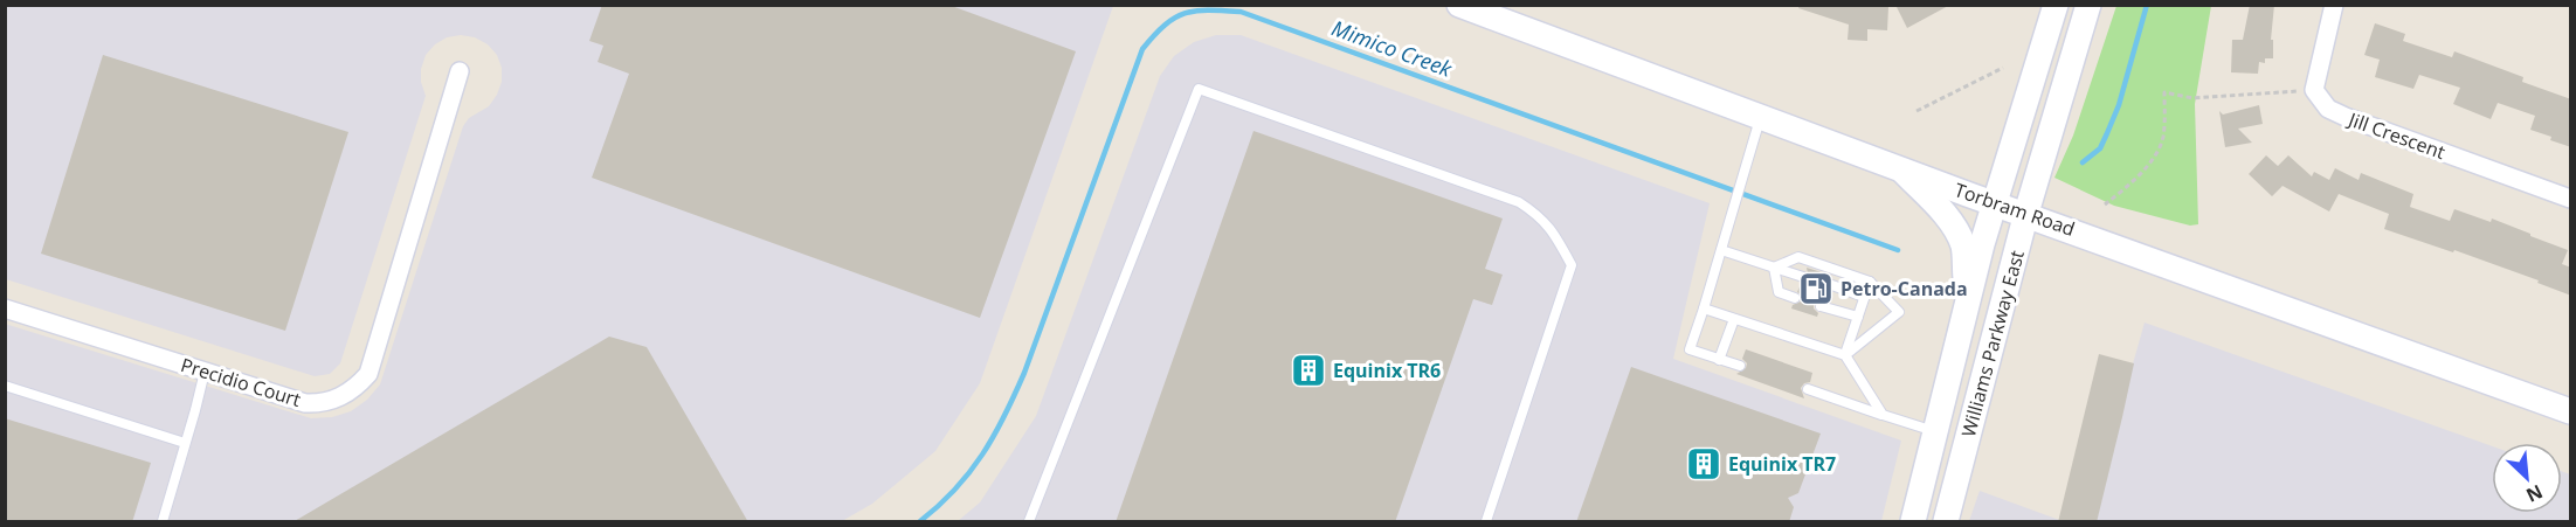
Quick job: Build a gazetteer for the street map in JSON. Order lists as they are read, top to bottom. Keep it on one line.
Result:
{"streets":{"main road":["Torbram Road","Williams Parkway East"],"street":["Jill Crescent","Precidio Court"]},"crossings":[["Torbram Road","Williams Parkway East"]],"water":["Mimico Creek"],"places":{"fuel station":["Petro-Canada"],"building":["Equinix TR6","Equinix TR7"]},"north":"bottom right"}
